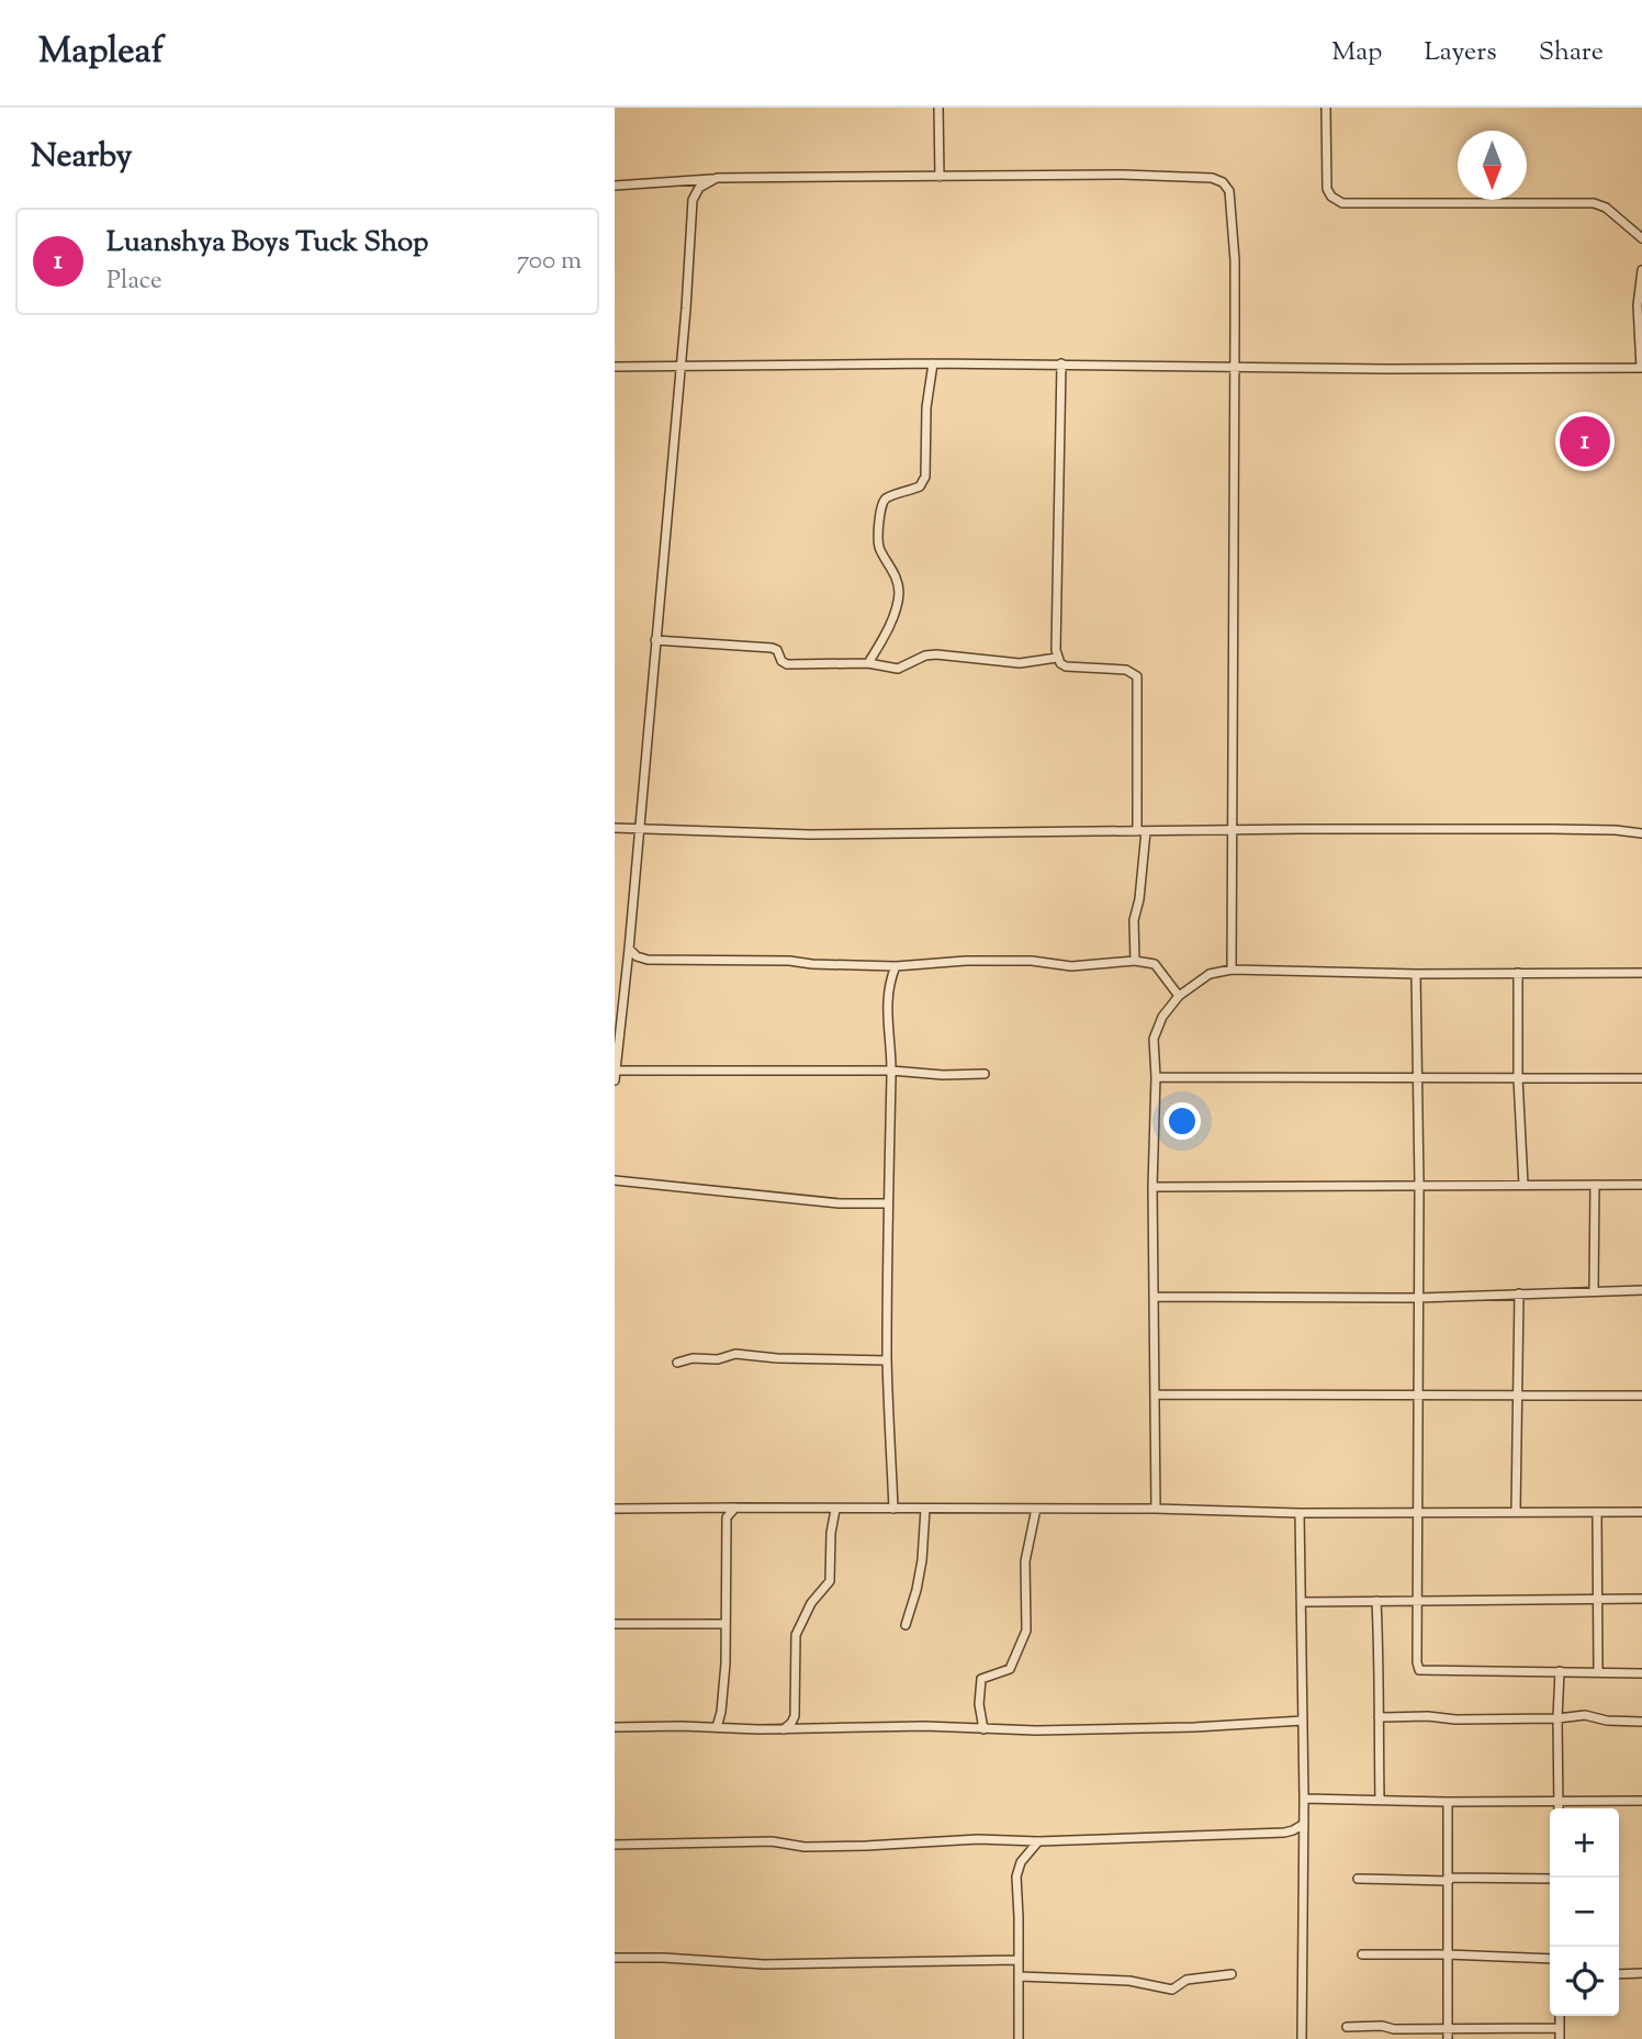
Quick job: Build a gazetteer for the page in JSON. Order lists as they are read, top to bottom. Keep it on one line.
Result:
{"north":"bottom","page":{"header":"Mapleaf","nav":["Map","Layers","Share"],"heading":"Nearby","list":[{"mark":"1","name":"Luanshya Boys Tuck Shop","note":"Place","value":"700 m"}],"pins":"1","map_buttons":["+","−"]}}
